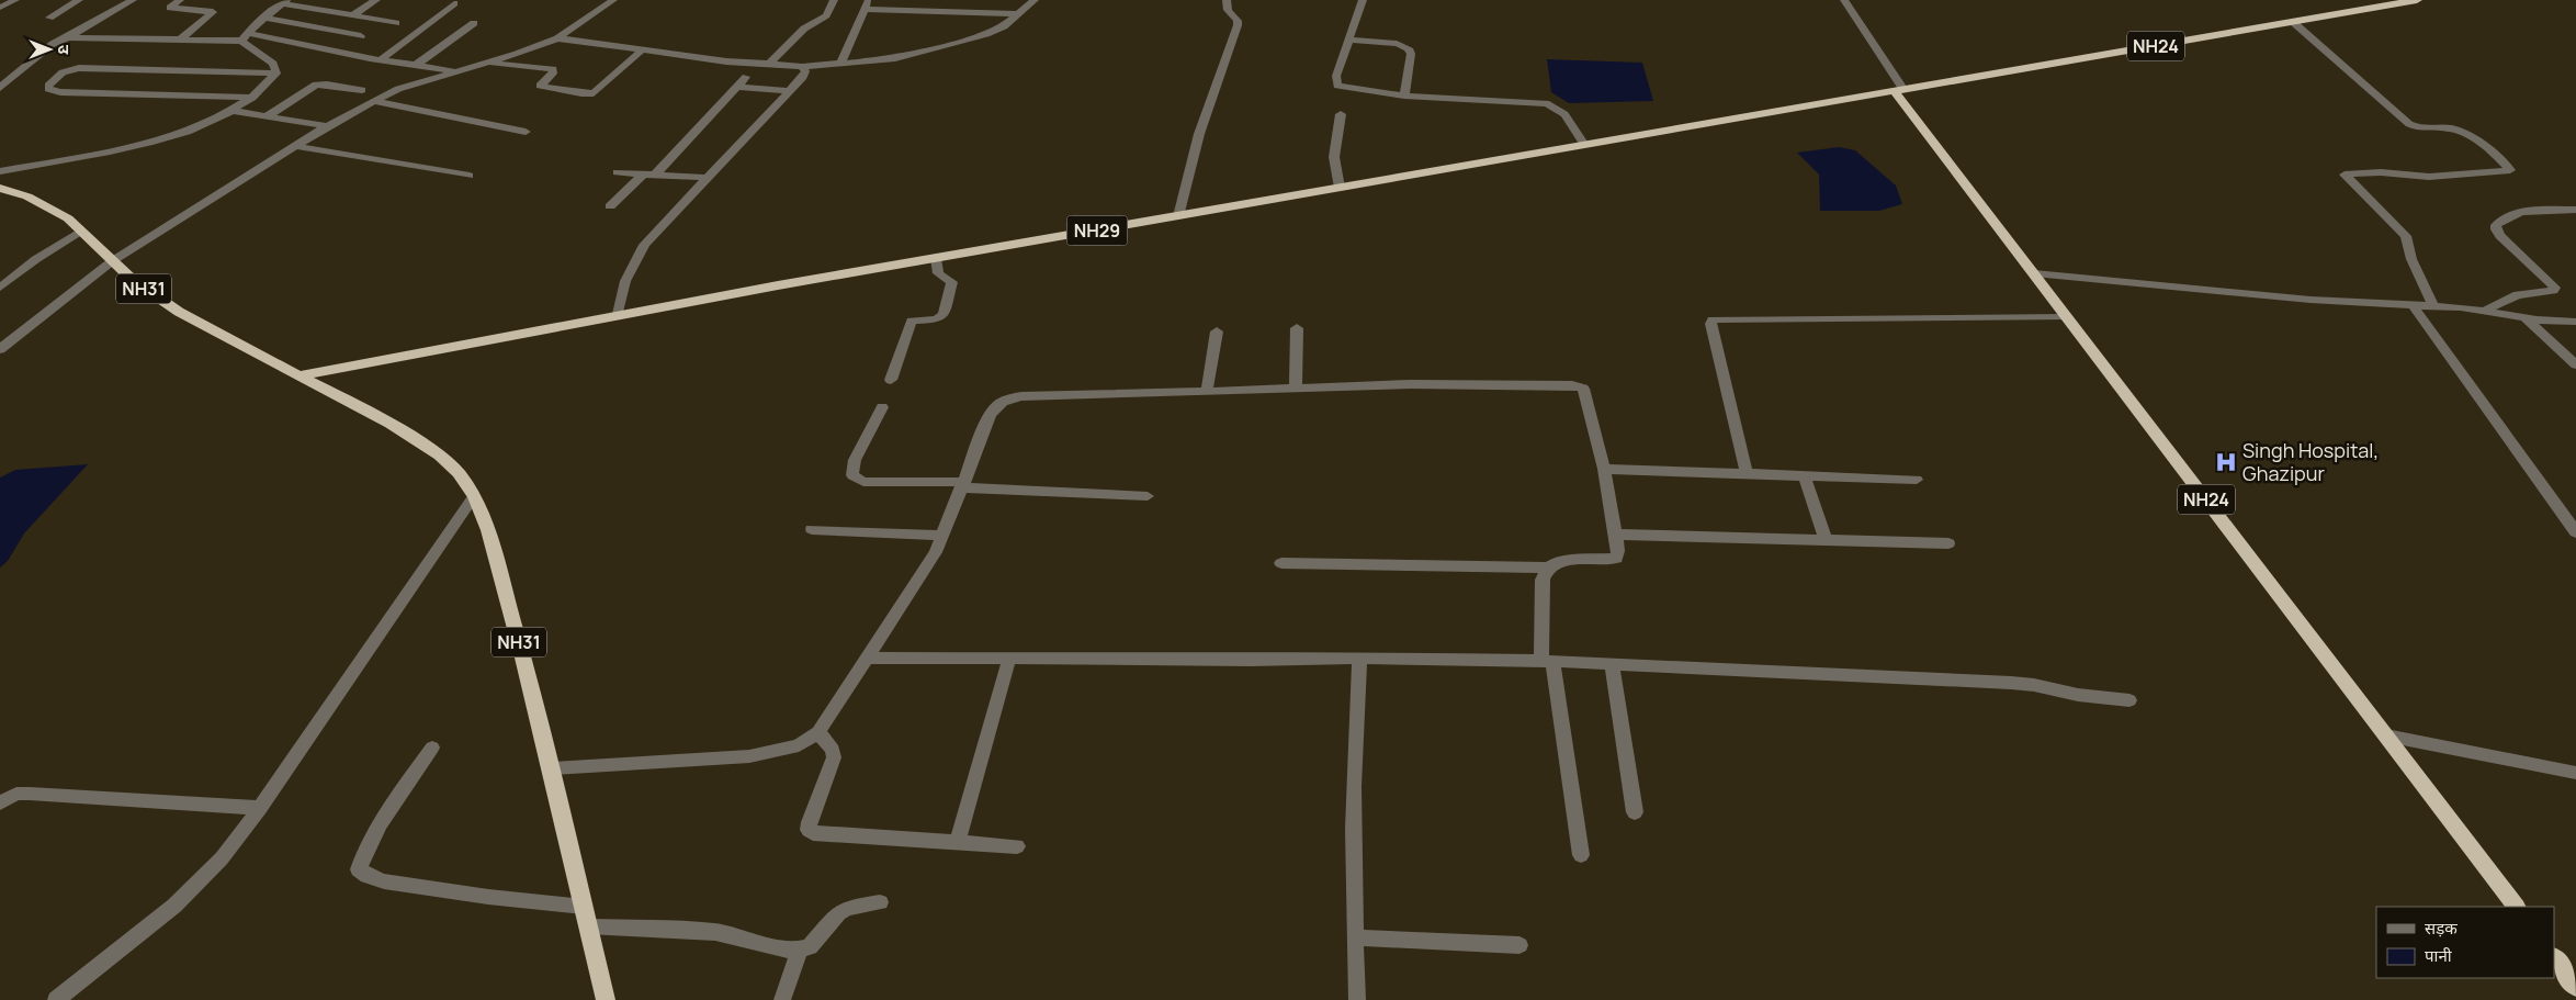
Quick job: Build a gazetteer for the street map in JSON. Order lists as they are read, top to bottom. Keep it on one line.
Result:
{"streets":{"highway":["NH24","NH29","NH31"]},"crossings":[["NH24","NH29"],["NH29","NH31"]],"places":{"hospital":["Singh Hospital, Ghazipur"]},"legend":["सड़क","पानी"],"north":"right"}
